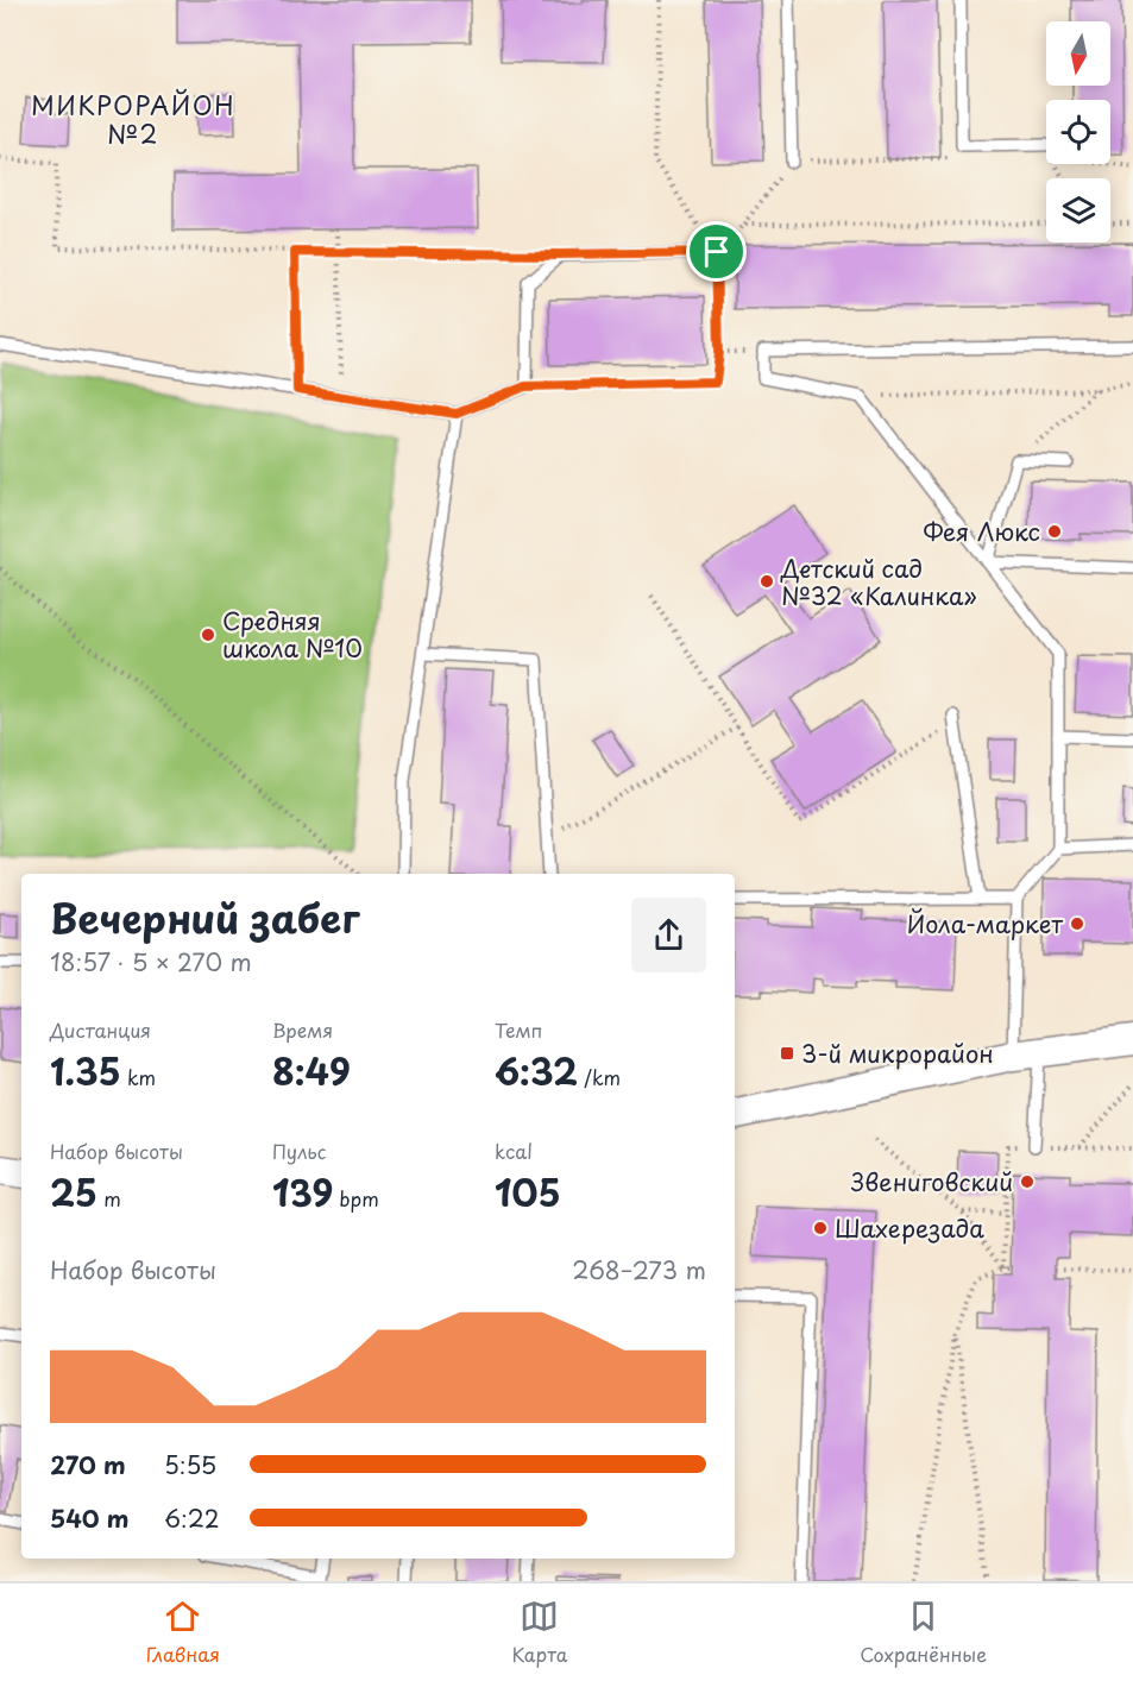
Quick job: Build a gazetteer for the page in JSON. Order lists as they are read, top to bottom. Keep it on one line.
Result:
{"districts":["МИКРОРАЙОН №2"],"places":{"other":["Фея Люкс","Детский сад №32 «Калинка»","Средняя школа №10","Йола-маркет","Звениговский","Шахерезада"],"transit":["3-й микрорайон"]},"north":"bottom","page":{"heading":["Вечерний забег","18:57 · 5 × 270 m"],"stats":[["Дистанция","1.35 km"],["Время","8:49"],["Темп","6:32 /km"],["Набор высоты","25 m"],["Пульс","139 bpm"],["kcal","105"]],"chart":["Набор высоты","268–273 m"],"list":[{"name":"270 m","note":"5:55"},{"name":"540 m","note":"6:22"}],"tabs":["Главная","Карта","Сохранённые"]}}
